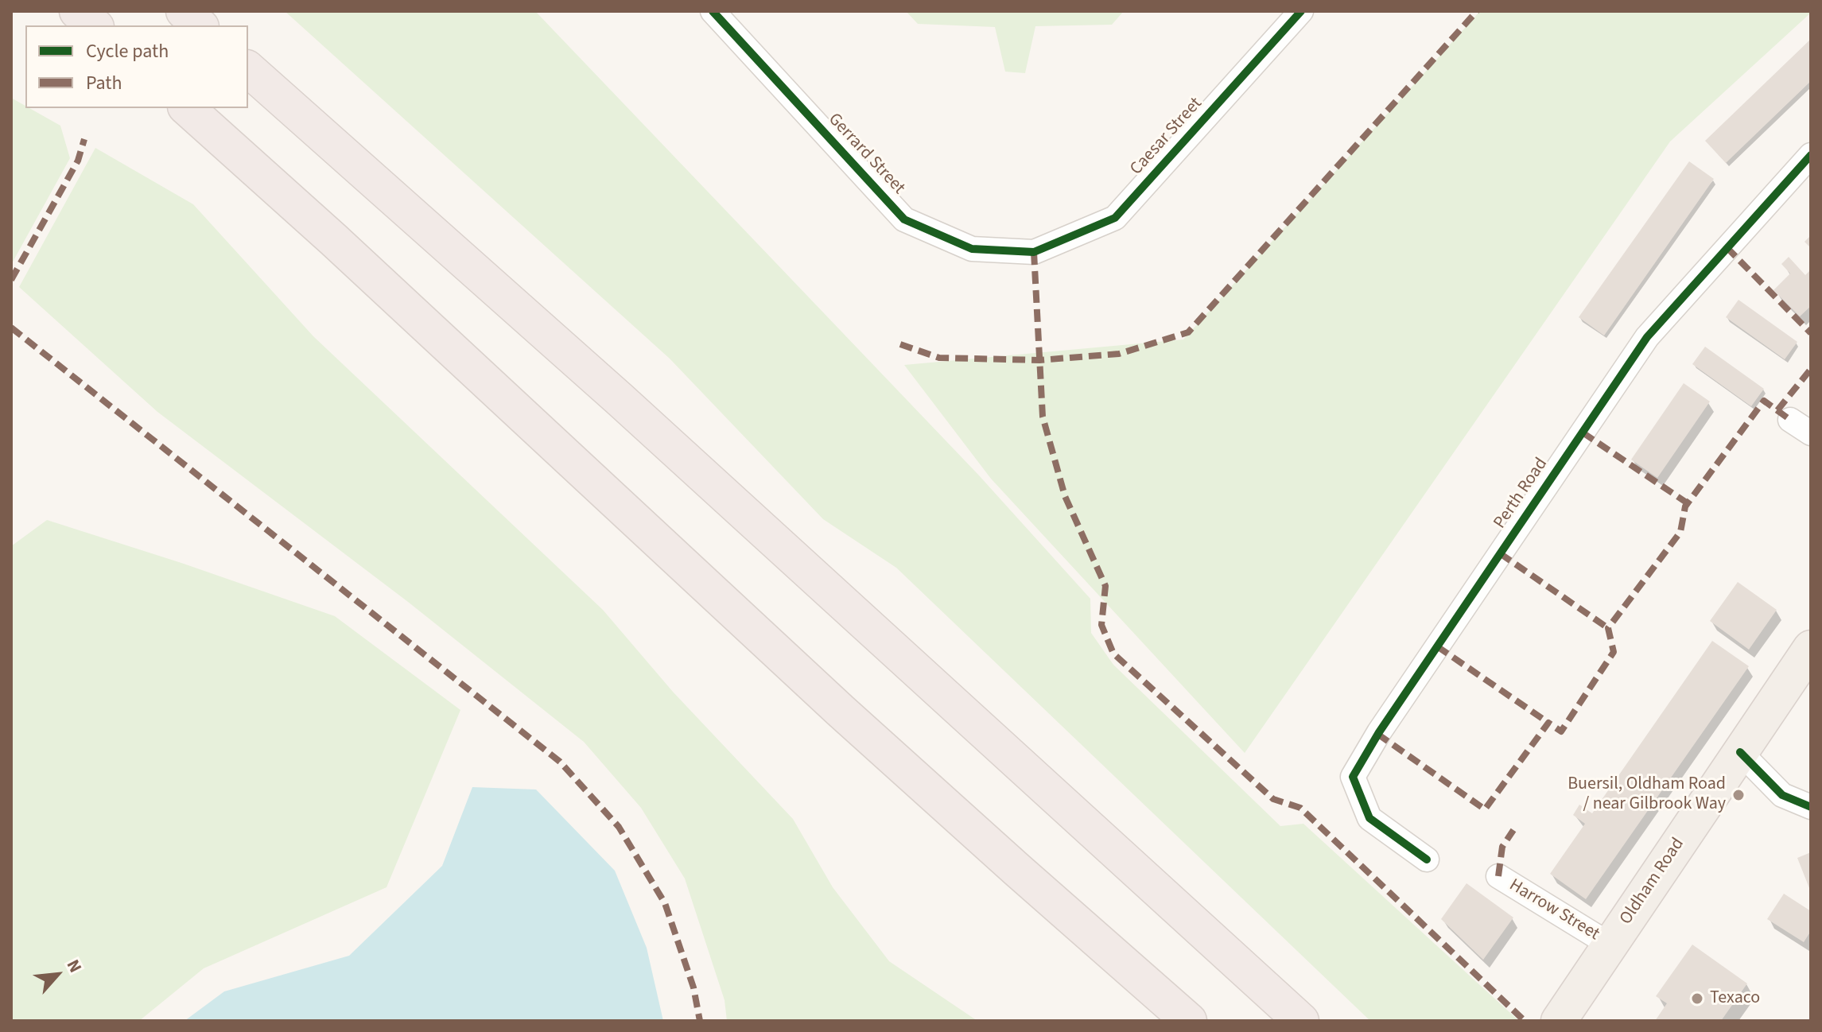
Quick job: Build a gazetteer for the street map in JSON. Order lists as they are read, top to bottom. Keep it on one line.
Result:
{"streets":{"main road":["Oldham Road"],"street":["Caesar Street","Gerrard Street","Perth Road","Harrow Street"]},"crossings":[["Caesar Street","Gerrard Street"],["Oldham Road","Harrow Street"]],"places":["Buersil, Oldham Road / near Gilbrook Way","Texaco"],"legend":["Cycle path","Path"],"north":"top right"}
